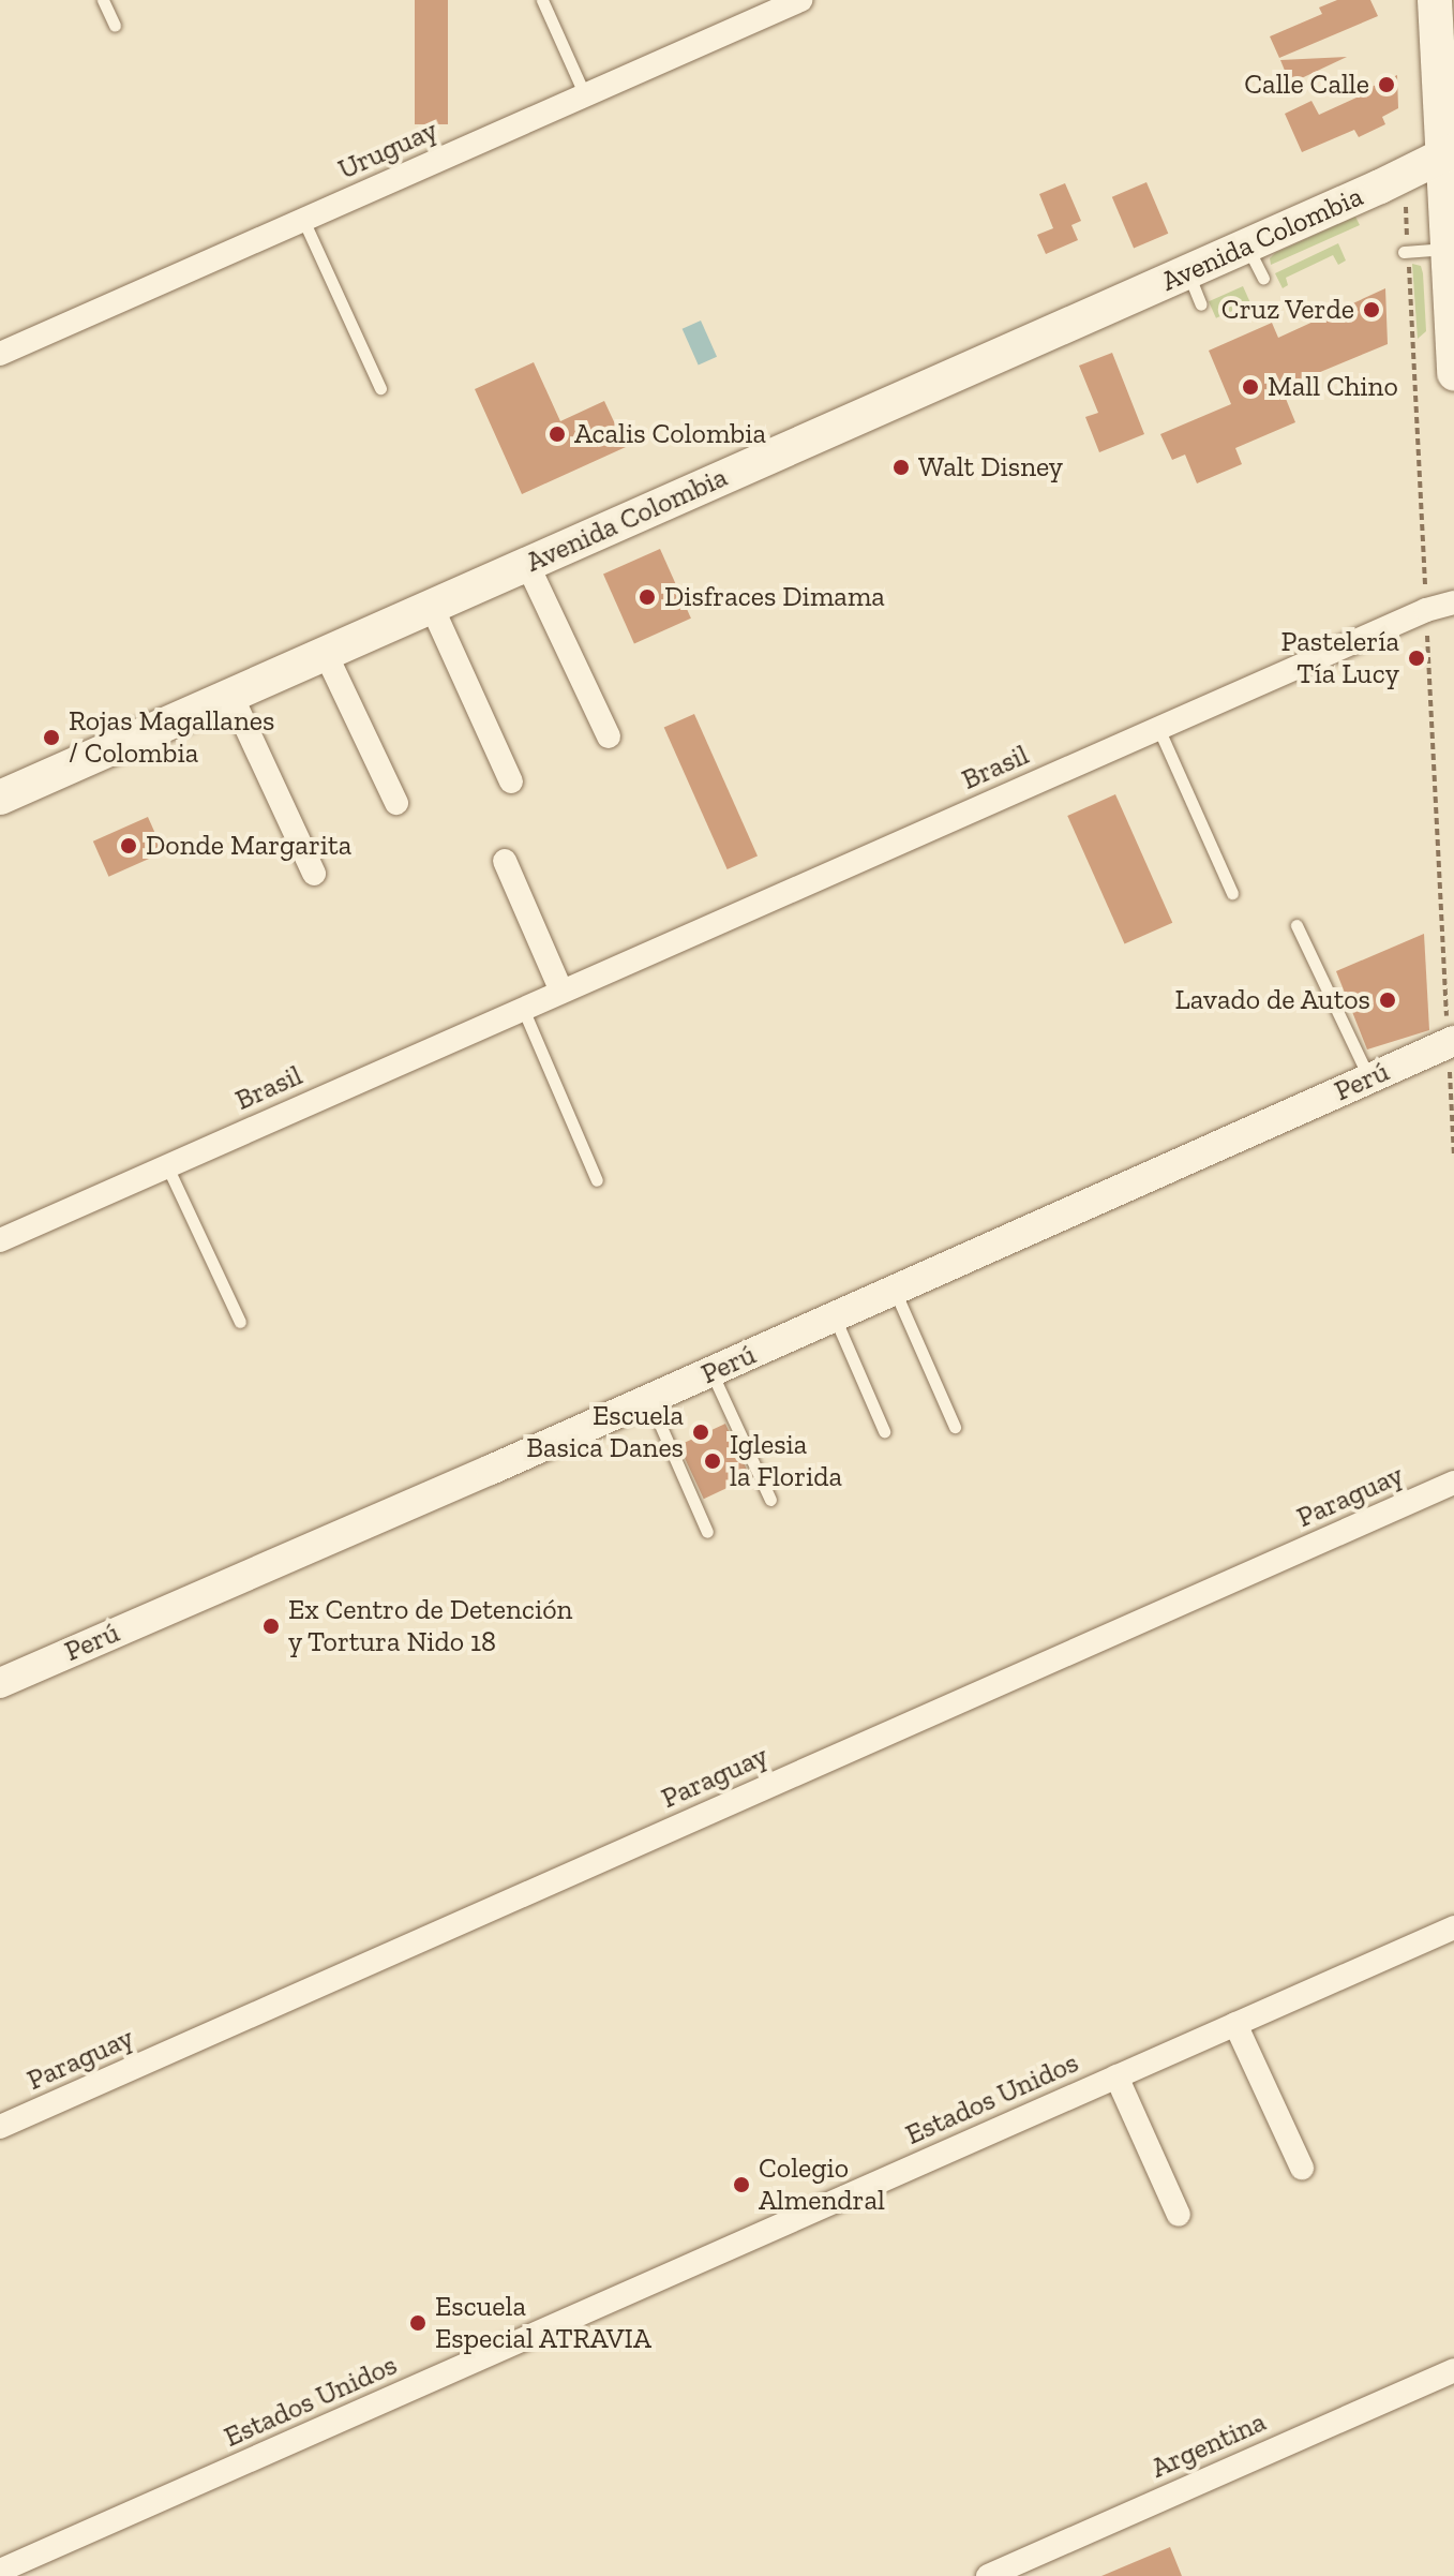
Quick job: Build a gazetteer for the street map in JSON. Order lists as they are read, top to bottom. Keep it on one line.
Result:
{"streets":{"main road":["Avenida Colombia"],"street":["Uruguay","Brasil","Perú","Paraguay","Estados Unidos","Argentina"]},"places":["Calle Calle","Cruz Verde","Mall Chino","Acalis Colombia","Walt Disney","Disfraces Dimama","Pastelería Tía Lucy","Rojas Magallanes / Colombia","Donde Margarita","Lavado de Autos","Escuela Basica Danes","Iglesia la Florida","Ex Centro de Detención y Tortura Nido 18","Colegio Almendral","Escuela Especial ATRAVIA"]}
